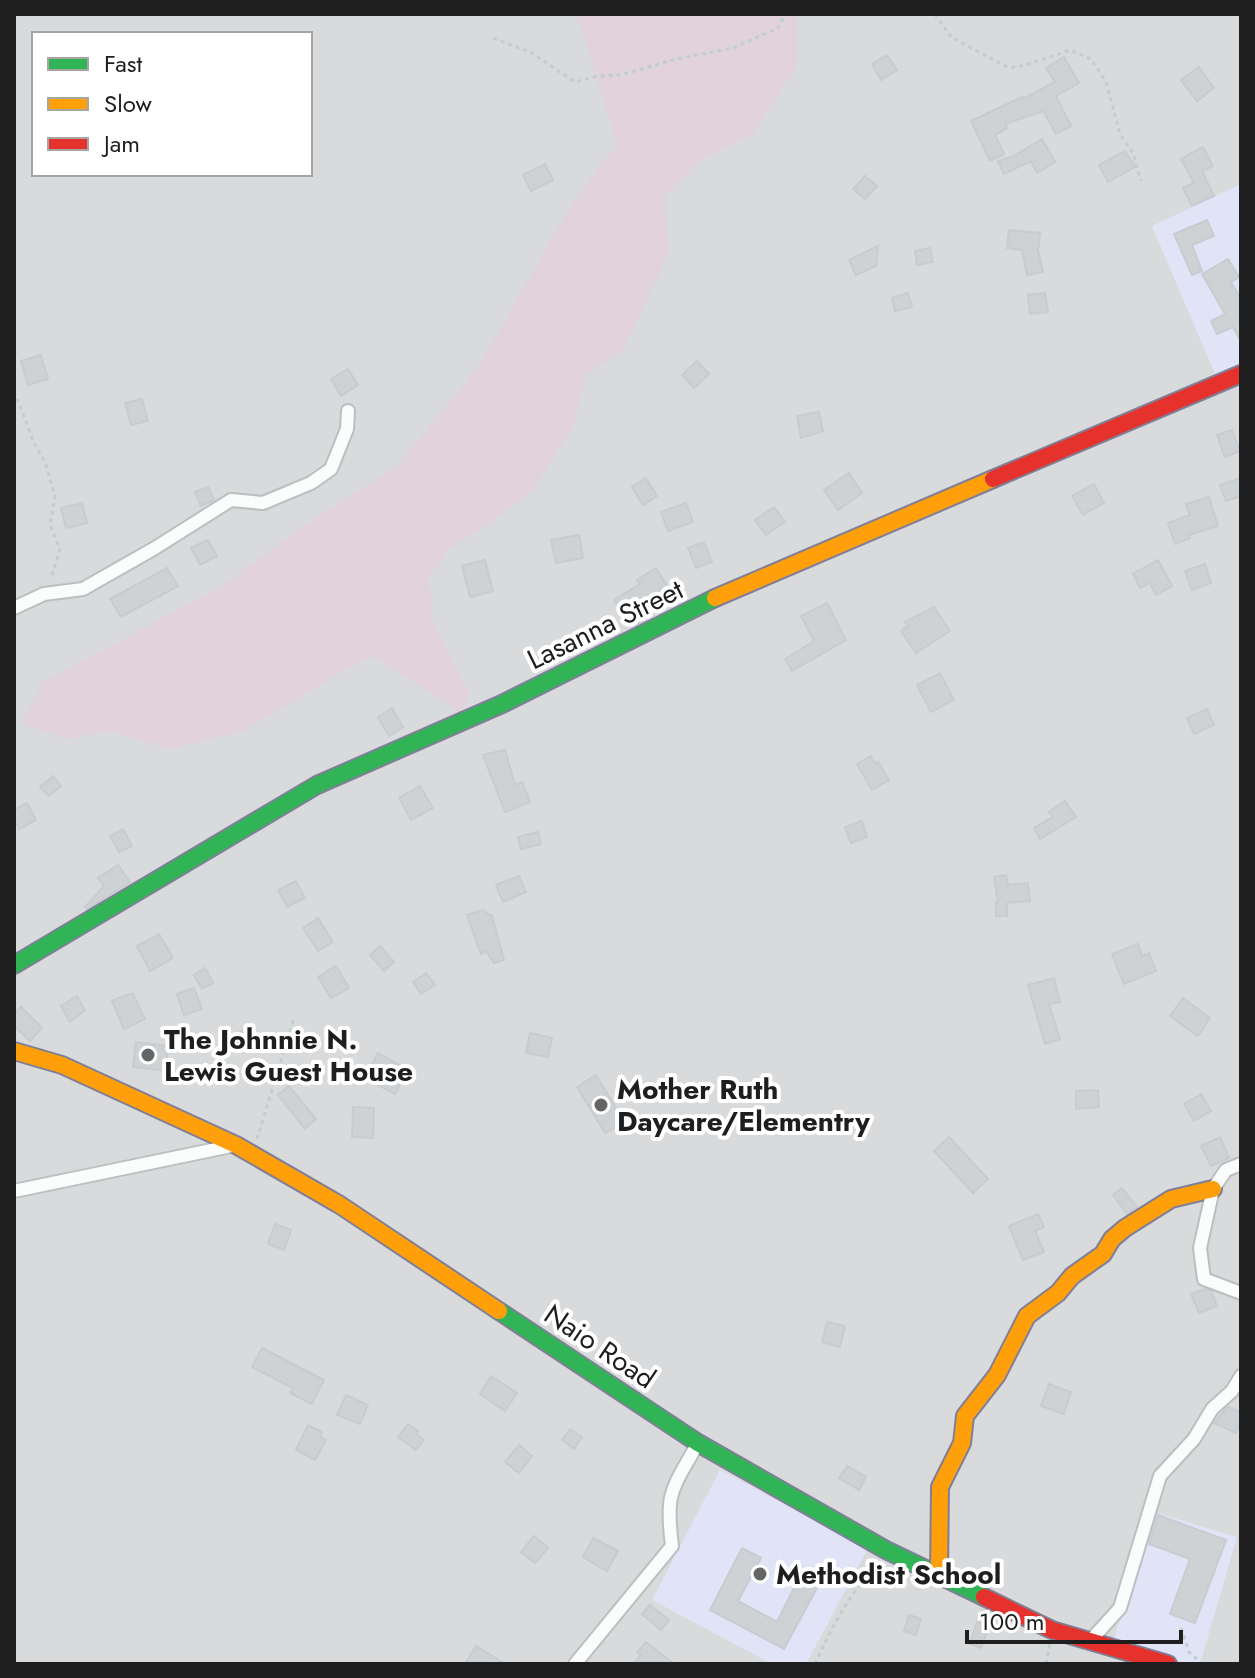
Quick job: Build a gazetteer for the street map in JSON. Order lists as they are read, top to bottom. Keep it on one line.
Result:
{"streets":{"street":["Lasanna Street","Naio Road"]},"places":["The Johnnie N. Lewis Guest House","Mother Ruth Daycare/Elementry","Methodist School"],"legend":["Fast","Slow","Jam"],"scale_bar":"100 m"}
